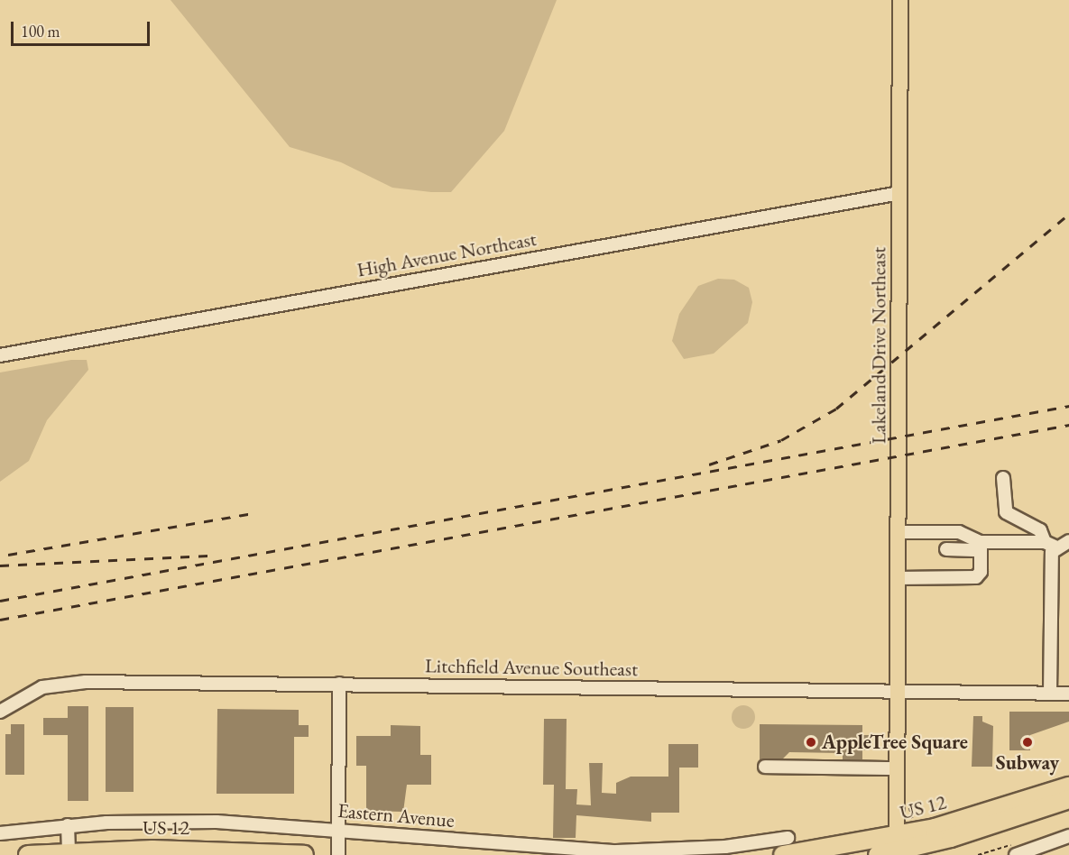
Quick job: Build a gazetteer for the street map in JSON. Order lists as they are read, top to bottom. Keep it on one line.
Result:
{"streets":{"highway":["US 12"],"main road":["Lakeland Drive Northeast"],"street":["High Avenue Northeast","Litchfield Avenue Southeast","Eastern Avenue"]},"crossings":[["High Avenue Northeast","Lakeland Drive Northeast"],["Lakeland Drive Northeast","Litchfield Avenue Southeast"],["Lakeland Drive Northeast","US 12"]],"places":["AppleTree Square","Subway"],"scale_bar":"100 m"}
